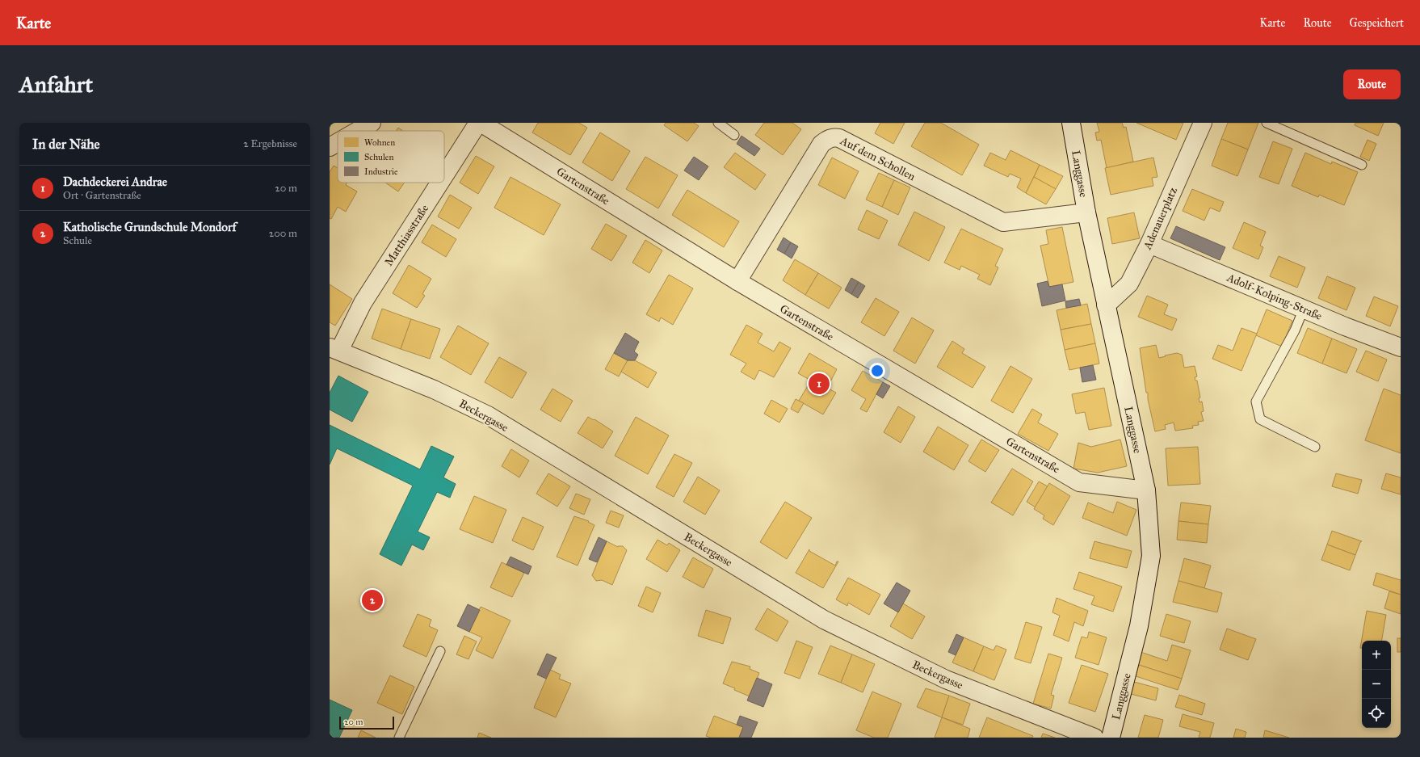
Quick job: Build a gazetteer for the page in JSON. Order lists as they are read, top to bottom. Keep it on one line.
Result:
{"streets":{"street":["Auf dem Schollen","Langgasse","Gartenstraße","Adenauerplatz","Matthiasstraße","Adolf-Kolping-Straße","Beckergasse"]},"crossings":[["Auf dem Schollen","Langgasse"],["Auf dem Schollen","Gartenstraße"],["Langgasse","Gartenstraße"],["Langgasse","Adenauerplatz"],["Gartenstraße","Matthiasstraße"],["Adenauerplatz","Adolf-Kolping-Straße"],["Matthiasstraße","Beckergasse"]],"legend":["Wohnen","Schulen","Industrie"],"scale_bar":"20 m","page":{"header":"Karte","nav":["Karte","Route","Gespeichert"],"buttons":"Route","title":"Anfahrt","heading":["In der Nähe","2 Ergebnisse"],"list":[{"mark":"1","name":"Dachdeckerei Andrae","note":"Ort · Gartenstraße","value":"20 m"},{"mark":"2","name":"Katholische Grundschule Mondorf","note":"Schule","value":"200 m"}],"pins":["1","2"],"map_buttons":["+","−"],"scale":"20 m"}}
